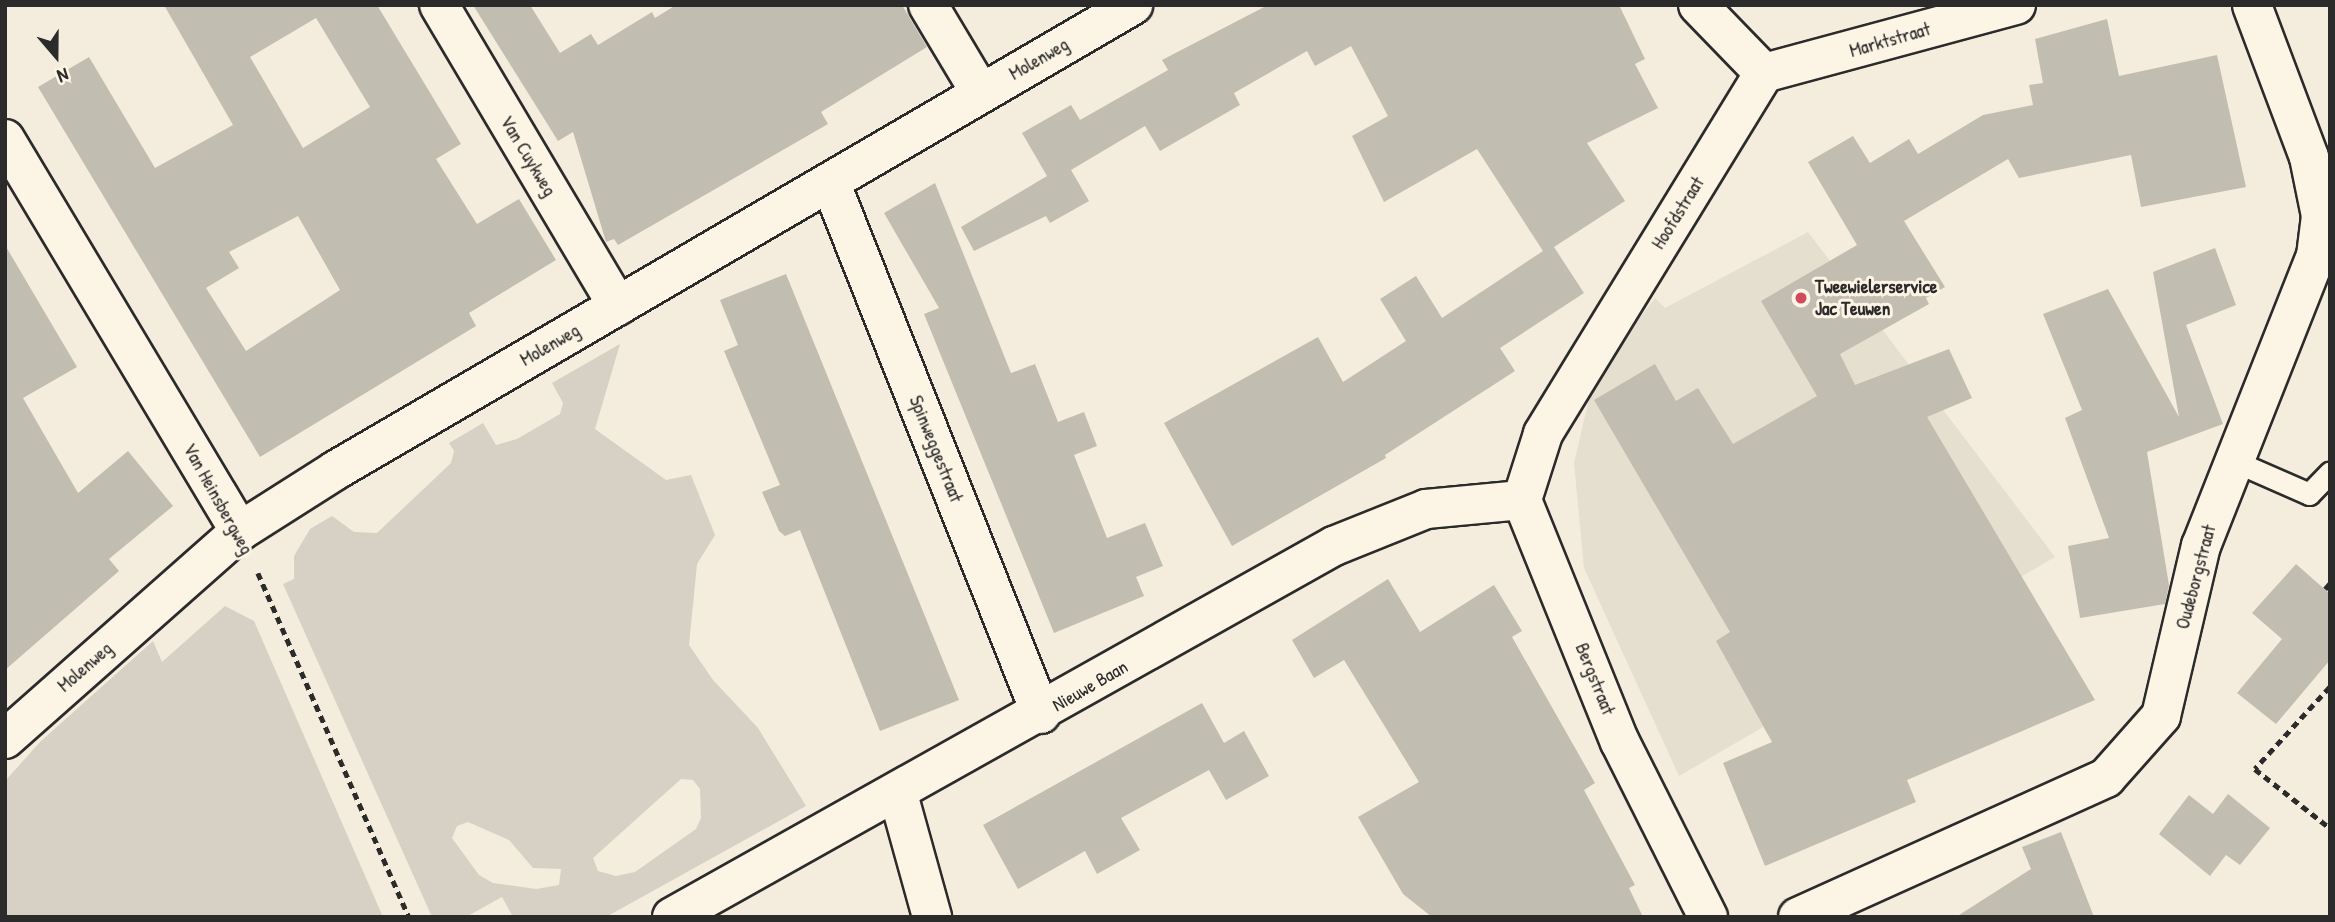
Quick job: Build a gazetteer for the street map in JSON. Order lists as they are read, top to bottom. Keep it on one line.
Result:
{"streets":{"street":["Marktstraat","Molenweg","Van Cuykweg","Hoofdstraat","Spinweggestraat","Van Heinsbergweg","Oudeborgstraat","Bergstraat","Nieuwe Baan"]},"crossings":[["Marktstraat","Hoofdstraat"],["Molenweg","Van Cuykweg"],["Molenweg","Spinweggestraat"],["Molenweg","Van Heinsbergweg"],["Hoofdstraat","Bergstraat"],["Hoofdstraat","Nieuwe Baan"],["Spinweggestraat","Nieuwe Baan"],["Bergstraat","Nieuwe Baan"]],"places":["Tweewielerservice Jac Teuwen"],"north":"bottom"}
